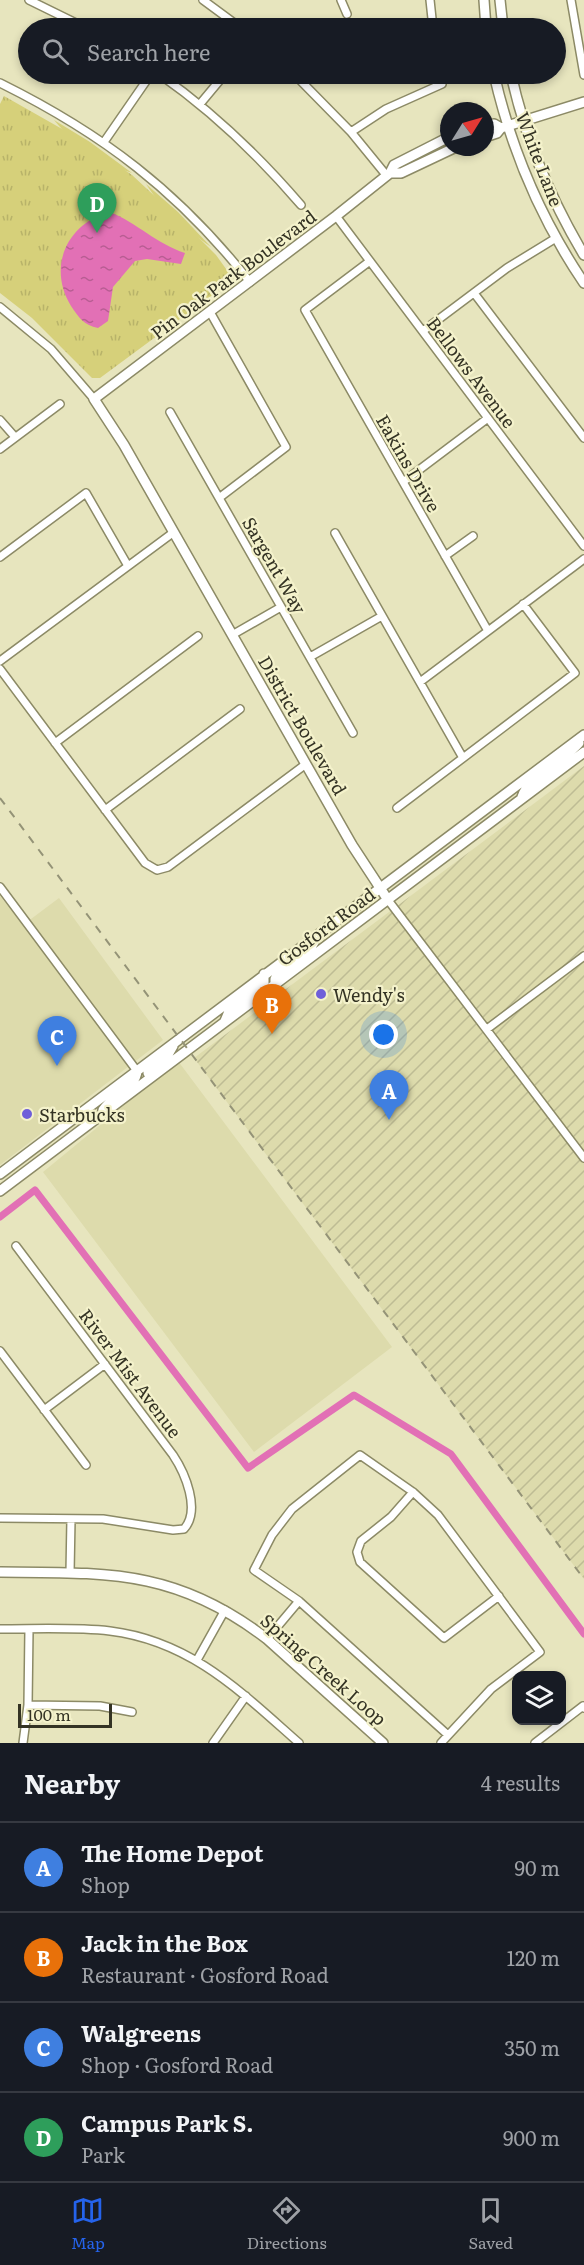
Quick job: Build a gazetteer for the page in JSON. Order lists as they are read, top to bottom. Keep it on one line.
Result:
{"streets":{"main road":["White Lane","Pin Oak Park Boulevard","District Boulevard","Gosford Road","Spring Creek Loop"],"street":["Bellows Avenue","Eakins Drive","Sargent Way","River Mist Avenue"]},"crossings":[["Pin Oak Park Boulevard","Bellows Avenue"],["Pin Oak Park Boulevard","District Boulevard"],["Bellows Avenue","Eakins Drive"],["District Boulevard","Gosford Road"]],"places":["Wendy's","Starbucks"],"scale_bar":"100 m","north":"top right","page":{"search":"Search here","pins":["D","B","C","A"],"scale":"100 m","heading":["Nearby","4 results"],"list":[{"mark":"A","name":"The Home Depot","note":"Shop","value":"90 m"},{"mark":"B","name":"Jack in the Box","note":"Restaurant · Gosford Road","value":"120 m"},{"mark":"C","name":"Walgreens","note":"Shop · Gosford Road","value":"350 m"},{"mark":"D","name":"Campus Park S.","note":"Park","value":"900 m"}],"nav":["Map","Directions","Saved"]}}
